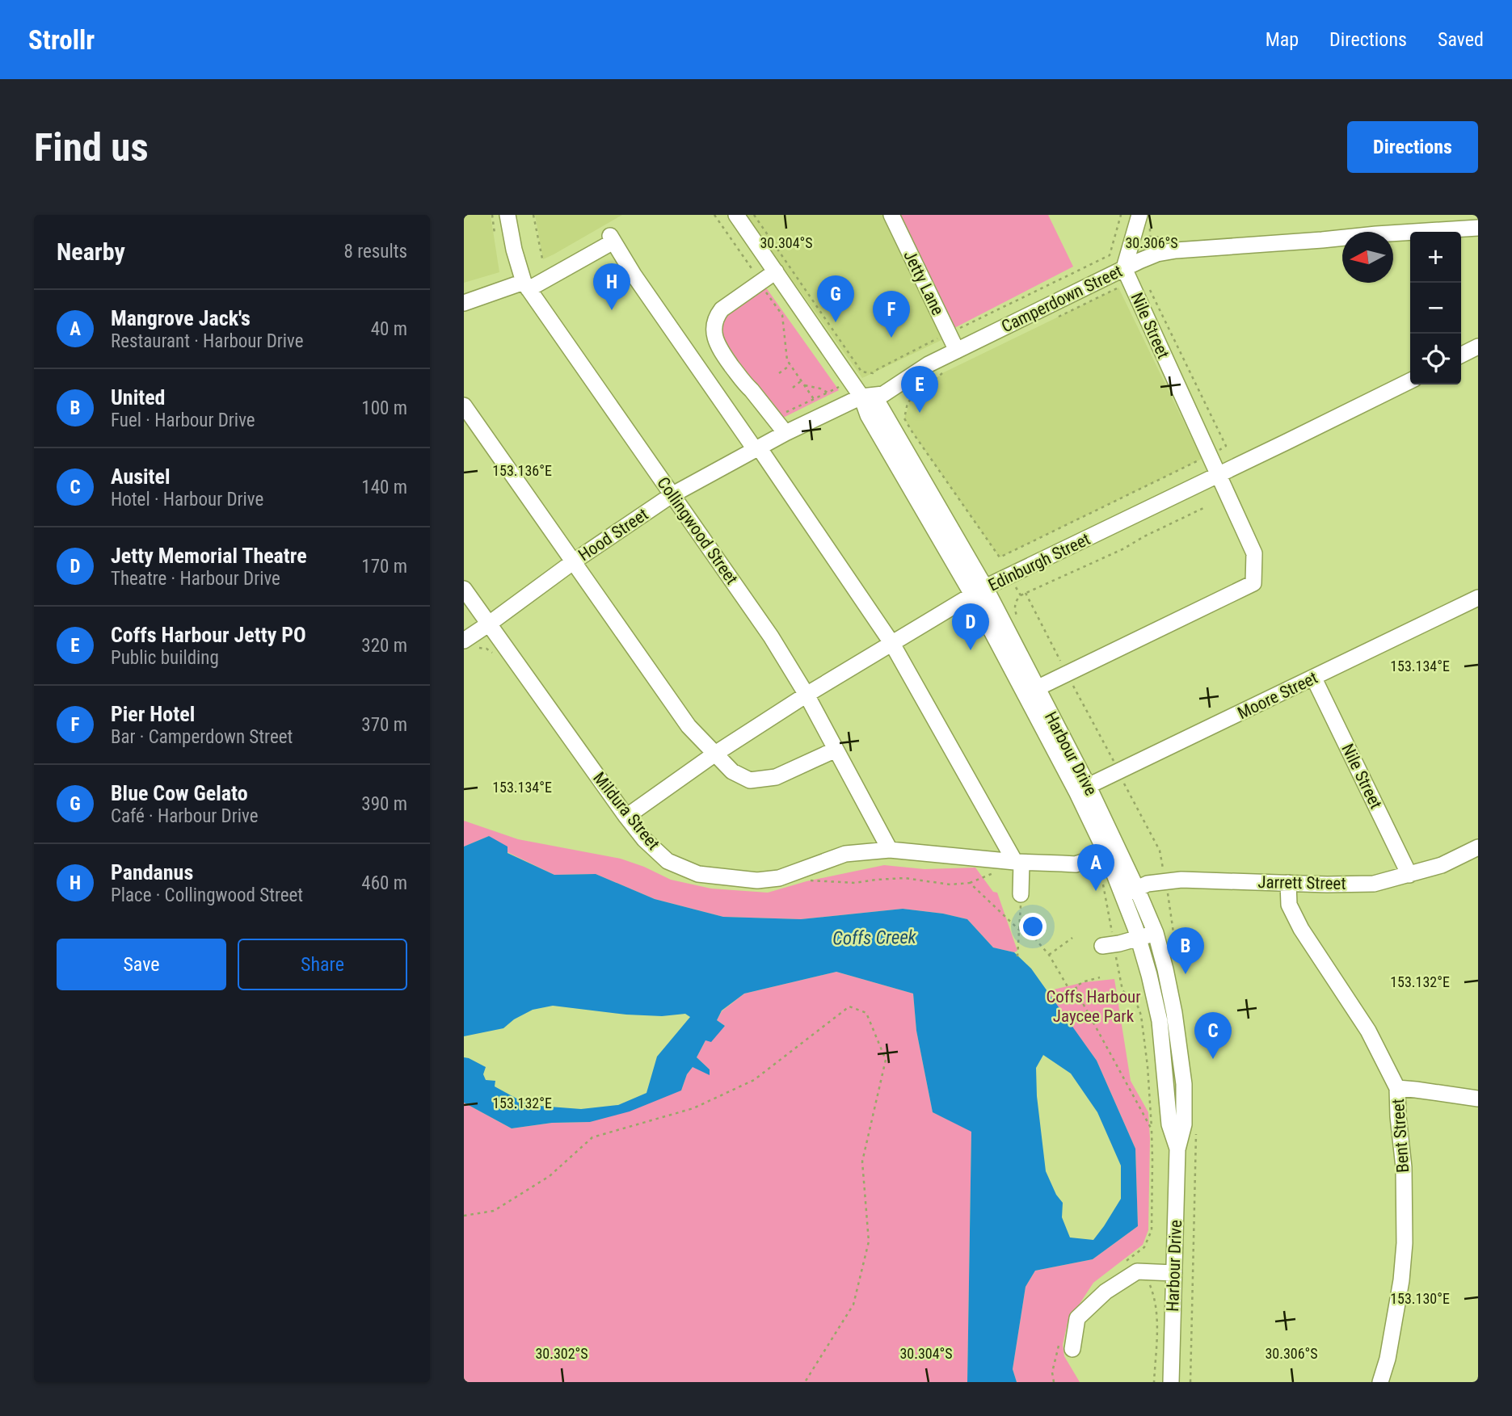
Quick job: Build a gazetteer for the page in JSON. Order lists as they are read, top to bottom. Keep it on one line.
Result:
{"streets":{"street":["Jetty Lane","Camperdown Street","Nile Street","Collingwood Street","Hood Street","Edinburgh Street","Moore Street","Harbour Drive","Mildura Street","Jarrett Street","Bent Street"]},"crossings":[["Jetty Lane","Camperdown Street"],["Camperdown Street","Nile Street"],["Camperdown Street","Hood Street"],["Camperdown Street","Harbour Drive"],["Nile Street","Edinburgh Street"],["Nile Street","Moore Street"],["Nile Street","Harbour Drive"],["Nile Street","Jarrett Street"],["Collingwood Street","Hood Street"],["Collingwood Street","Edinburgh Street"],["Collingwood Street","Mildura Street"],["Hood Street","Harbour Drive"],["Hood Street","Mildura Street"],["Edinburgh Street","Harbour Drive"],["Edinburgh Street","Mildura Street"],["Moore Street","Harbour Drive"],["Harbour Drive","Mildura Street"],["Harbour Drive","Jarrett Street"],["Jarrett Street","Bent Street"]],"water":["Coffs Creek"],"parks":["Coffs Harbour Jaycee Park"],"north":"left","page":{"header":"Strollr","nav":["Map","Directions","Saved"],"buttons":["Directions",["Save","Share"]],"title":"Find us","heading":["Nearby","8 results"],"map_buttons":["+","−"],"pins":["H","G","F","E","D","A","B","C"],"list":[{"mark":"A","name":"Mangrove Jack's","note":"Restaurant · Harbour Drive","value":"40 m"},{"mark":"B","name":"United","note":"Fuel · Harbour Drive","value":"100 m"},{"mark":"C","name":"Ausitel","note":"Hotel · Harbour Drive","value":"140 m"},{"mark":"D","name":"Jetty Memorial Theatre","note":"Theatre · Harbour Drive","value":"170 m"},{"mark":"E","name":"Coffs Harbour Jetty PO","note":"Public building","value":"320 m"},{"mark":"F","name":"Pier Hotel","note":"Bar · Camperdown Street","value":"370 m"},{"mark":"G","name":"Blue Cow Gelato","note":"Café · Harbour Drive","value":"390 m"},{"mark":"H","name":"Pandanus","note":"Place · Collingwood Street","value":"460 m"}]},"coordinates":["30.304°S","30.306°S","153.136°E","153.134°E","153.132°E","153.130°E","30.302°S"]}
